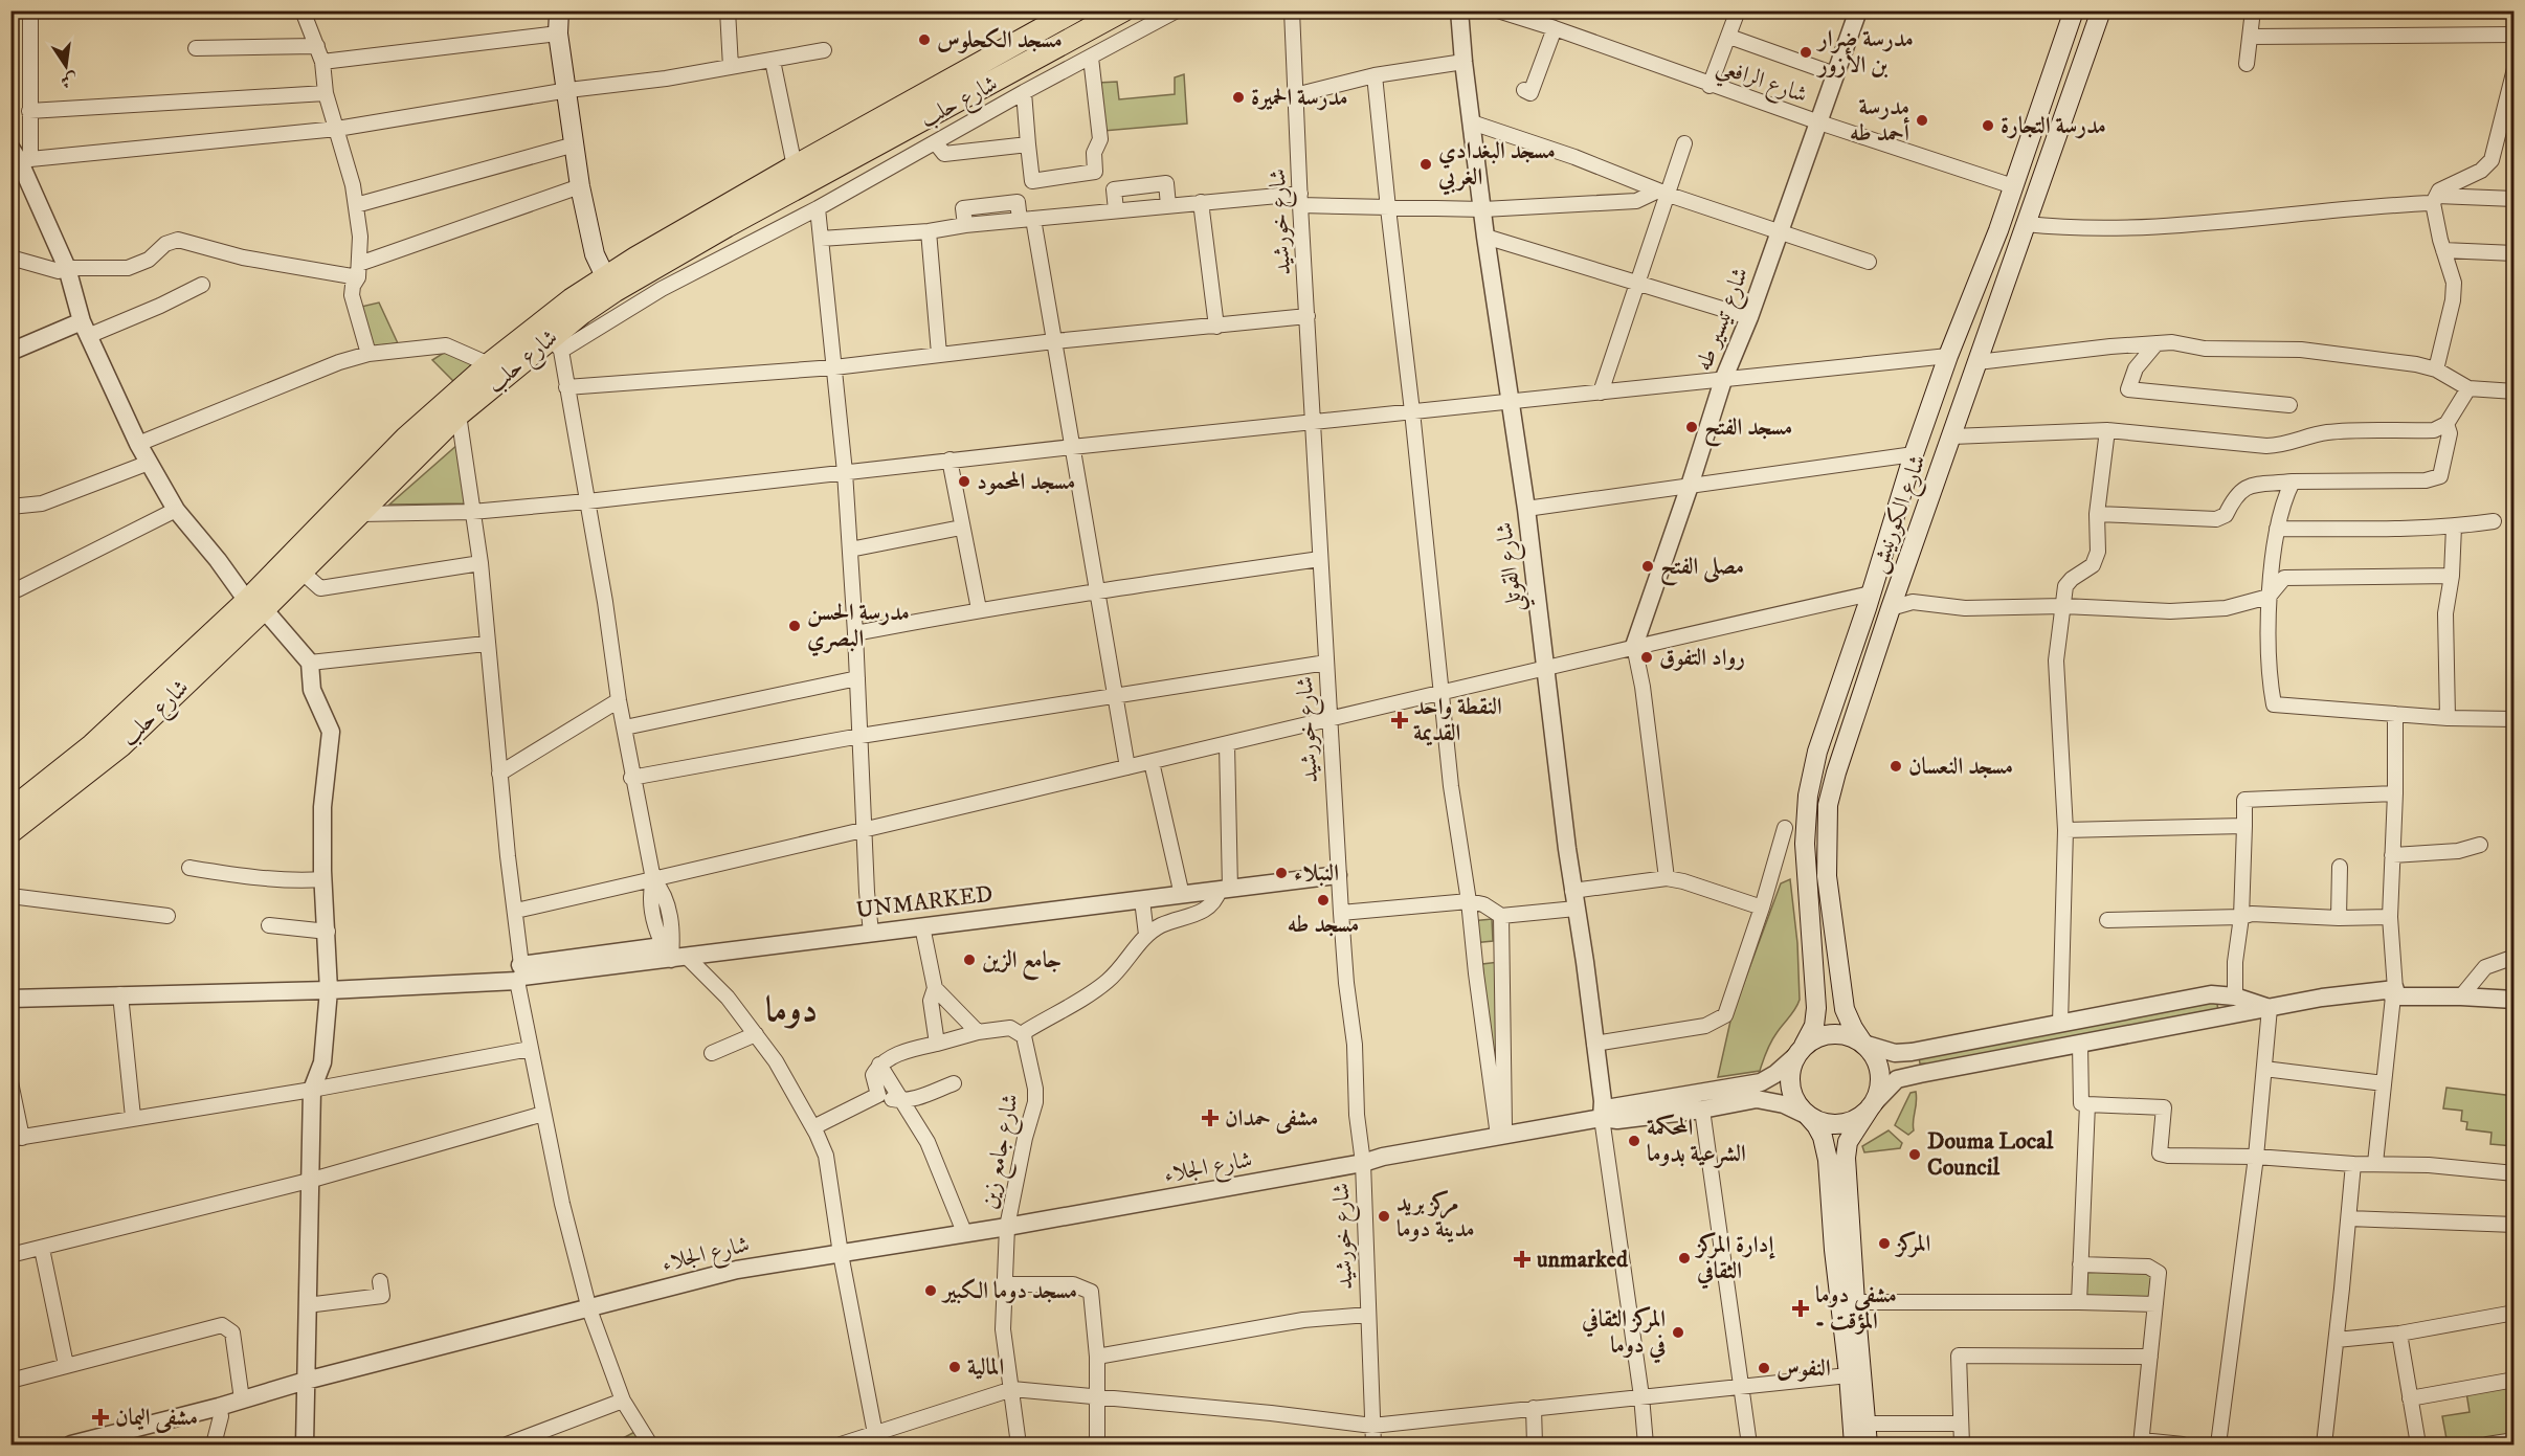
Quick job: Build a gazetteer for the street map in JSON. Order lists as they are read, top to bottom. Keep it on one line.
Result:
{"streets":{"main road":["شارع حلب","شارع الكورنيش"],"street":["شارع الرافعي","شارع خورشيد","شارع تيسير طه","شارع القوتلي","UNMARKED","شارع جامع زين","شارع الجلاء"]},"crossings":[["شارع الرافعي","شارع تيسير طه"],["شارع الرافعي","شارع الكورنيش"],["شارع خورشيد","UNMARKED"],["شارع خورشيد","شارع الجلاء"],["شارع القوتلي","شارع الجلاء"],["شارع جامع زين","شارع الجلاء"]],"districts":["دوما"],"places":{"other":["مسجد الكحلوس","مدرسة ضرار بن الأزور","مدرسة الحميرة","مدرسة أحمد طه","مدرسة التجارة","مسجد البغدادي الغربي","مسجد الفتح","مسجد المحمود","مصلى الفتح","مدرسة الحسن البصري","رواد التفوق","مسجد النعسان","النبلاء","مسجد طه","جامع الزين","المحكمة الشرعية بدوما","Douma Local Council","مركز بريد مدينة دوما","المركز","إدارة المركز الثقافي","مسجد دوما الكبير","المركز الثقافي في دوما","المالية","النفوس"],"health":["النقطة واحد القديمة","مشفى حمدان","unmarked","مشفى دوما - المؤقت","مشفى اليمان"]},"north":"bottom"}
